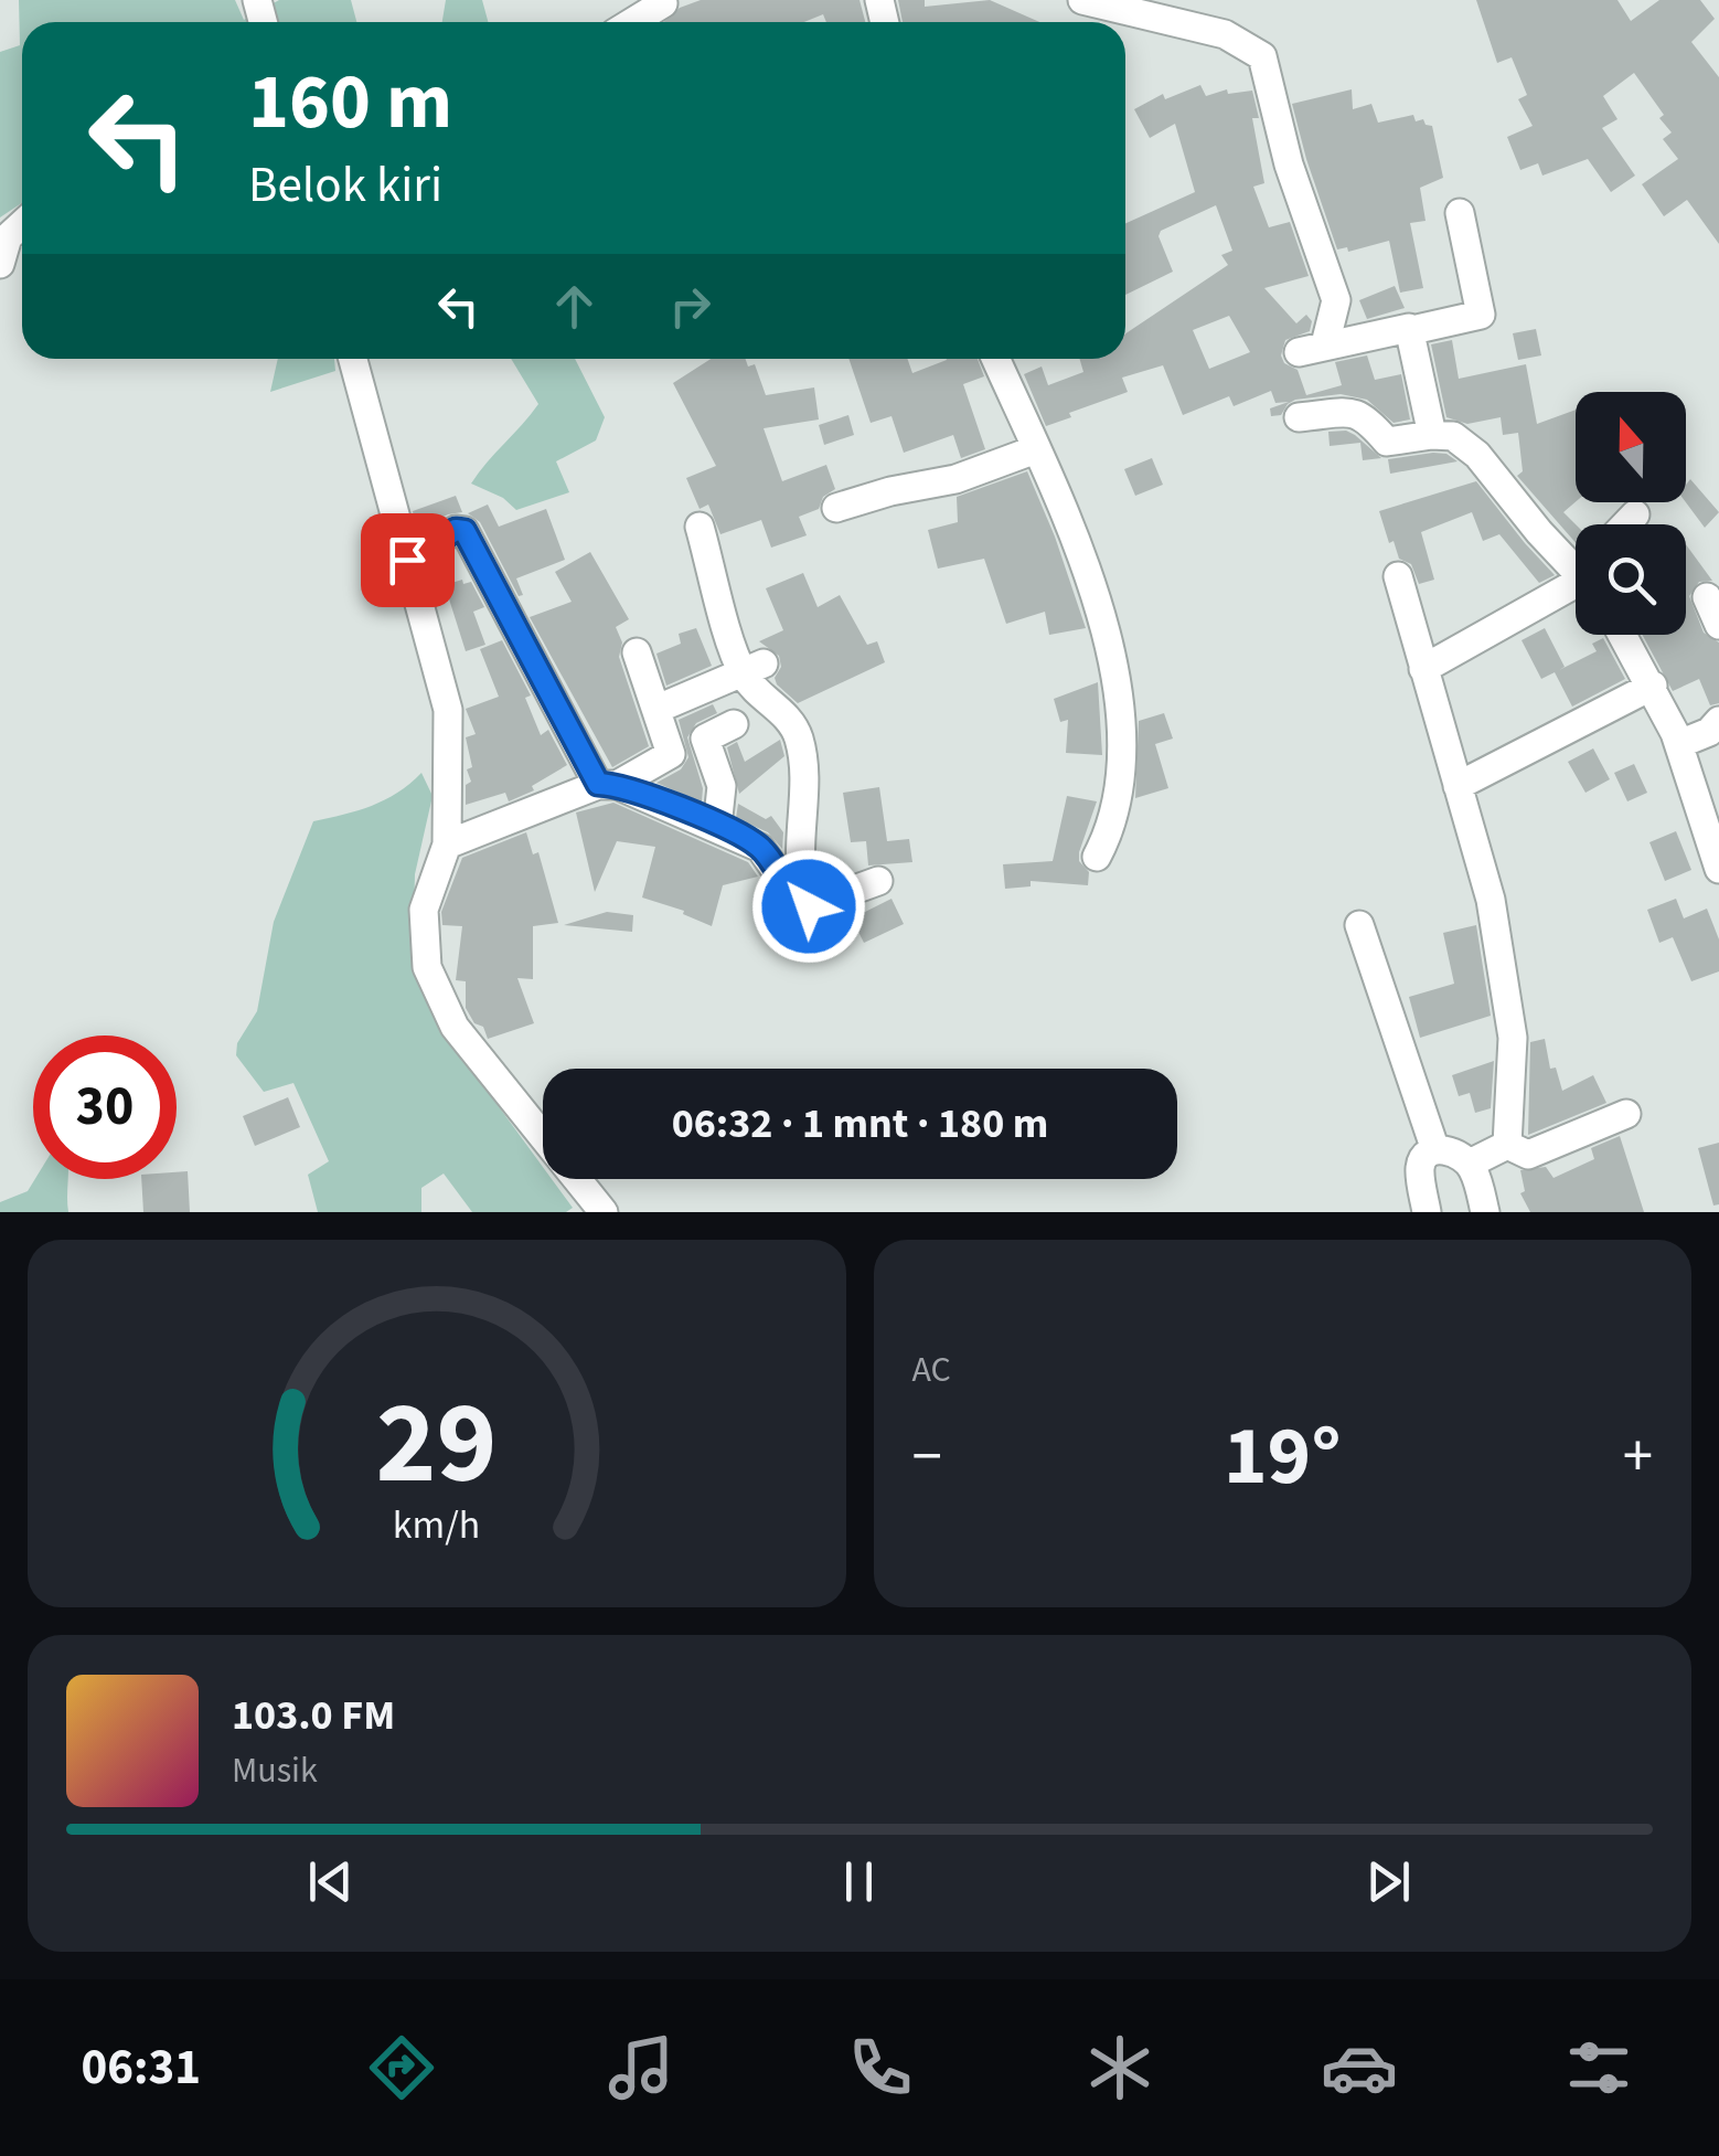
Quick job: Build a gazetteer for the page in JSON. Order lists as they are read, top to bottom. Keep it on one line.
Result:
{"north":"top","page":{"turn":["160 m","Belok kiri"],"limit":"30","trip":"06:32 · 1 mnt · 180 m","tile":"AC","heat":["−","19°","+"],"song":["103.0 FM","Musik"],"tabs":"06:31","gauge":["29","km/h"]}}
